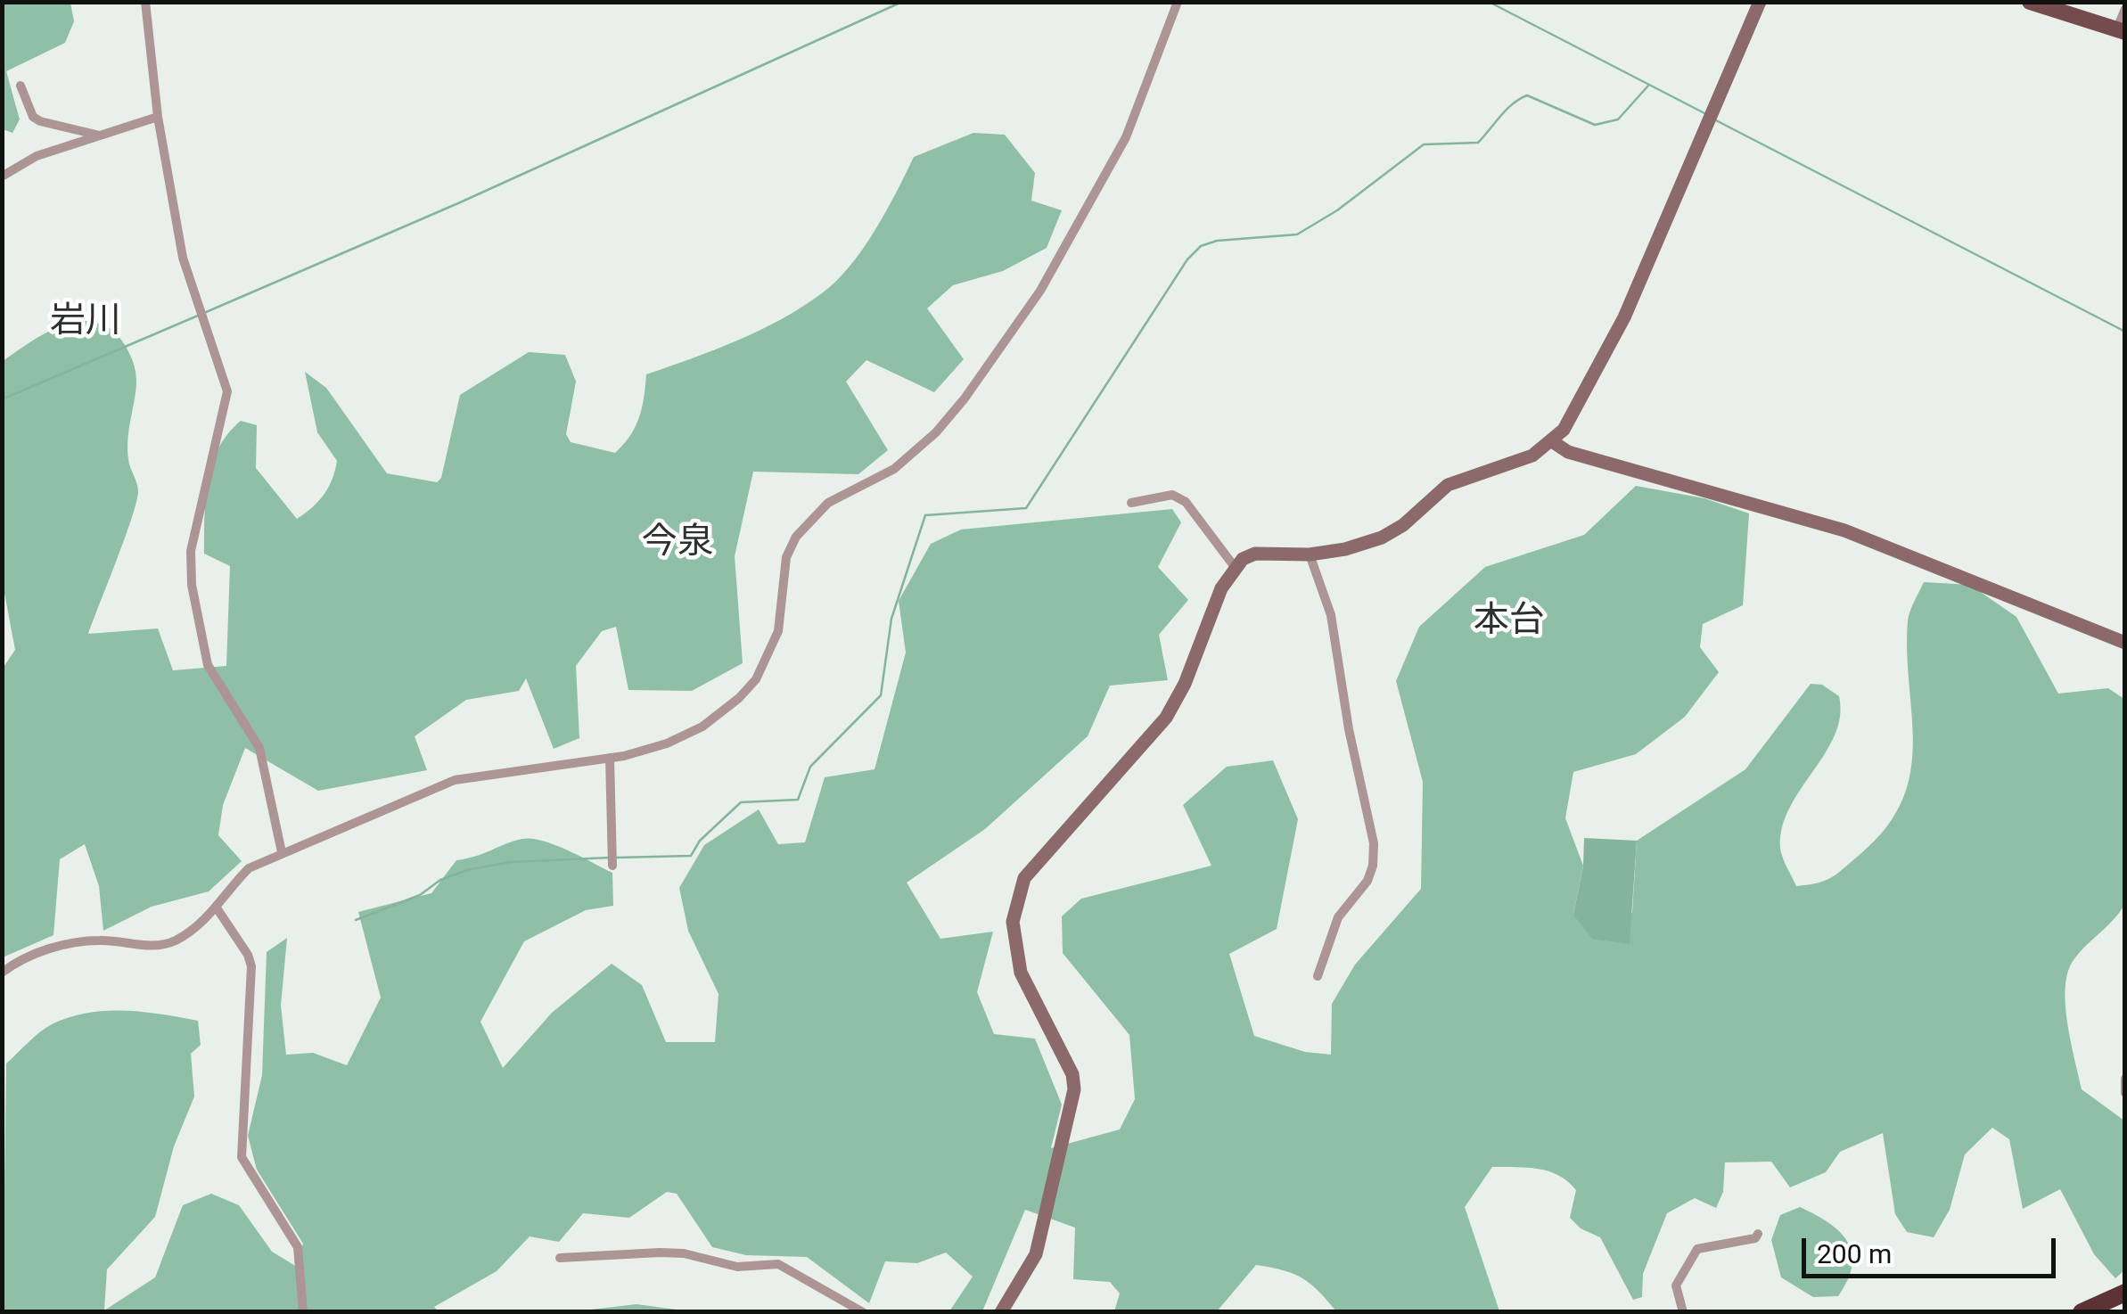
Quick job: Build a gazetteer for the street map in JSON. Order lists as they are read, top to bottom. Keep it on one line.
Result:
{"districts":["岩川","今泉","本台"],"scale_bar":"200 m"}
